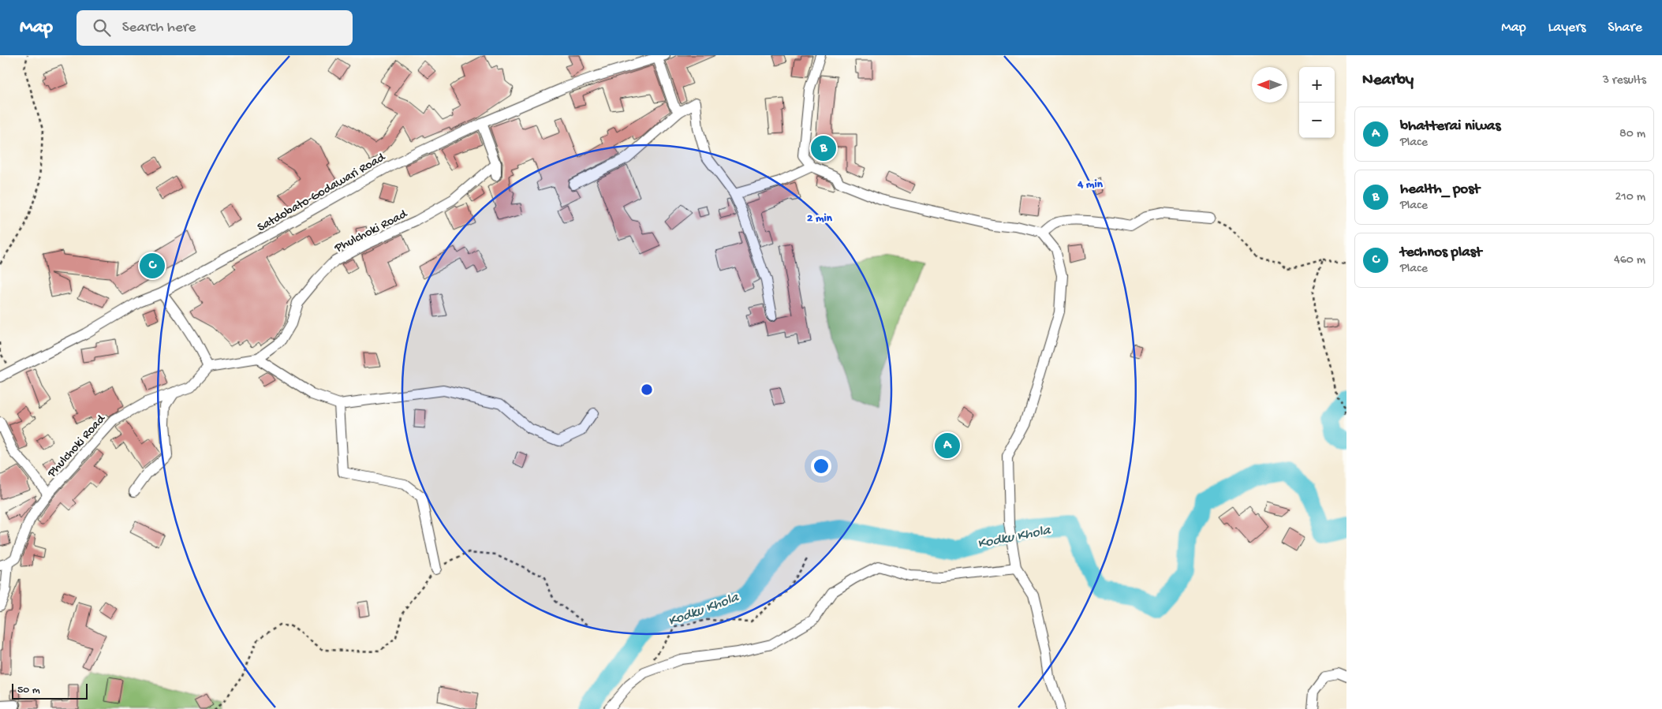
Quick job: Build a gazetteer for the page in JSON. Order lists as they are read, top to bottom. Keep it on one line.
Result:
{"streets":{"street":["Satdobato-Godawari Road","Phulchoki Road"]},"water":["Kodku Khola"],"scale_bar":"50 m","north":"left","page":{"header":"Map","search":"Search here","nav":["Map","Layers","Share"],"heading":["Nearby","3 results"],"map_buttons":["+","−"],"list":[{"mark":"A","name":"bhatterai niwas","note":"Place","value":"80 m"},{"mark":"B","name":"health_ post","note":"Place","value":"210 m"},{"mark":"C","name":"technos plast","note":"Place","value":"460 m"}],"pins":["B","C","A"],"scale":"50 m"},"rings":["4 min","2 min"]}
